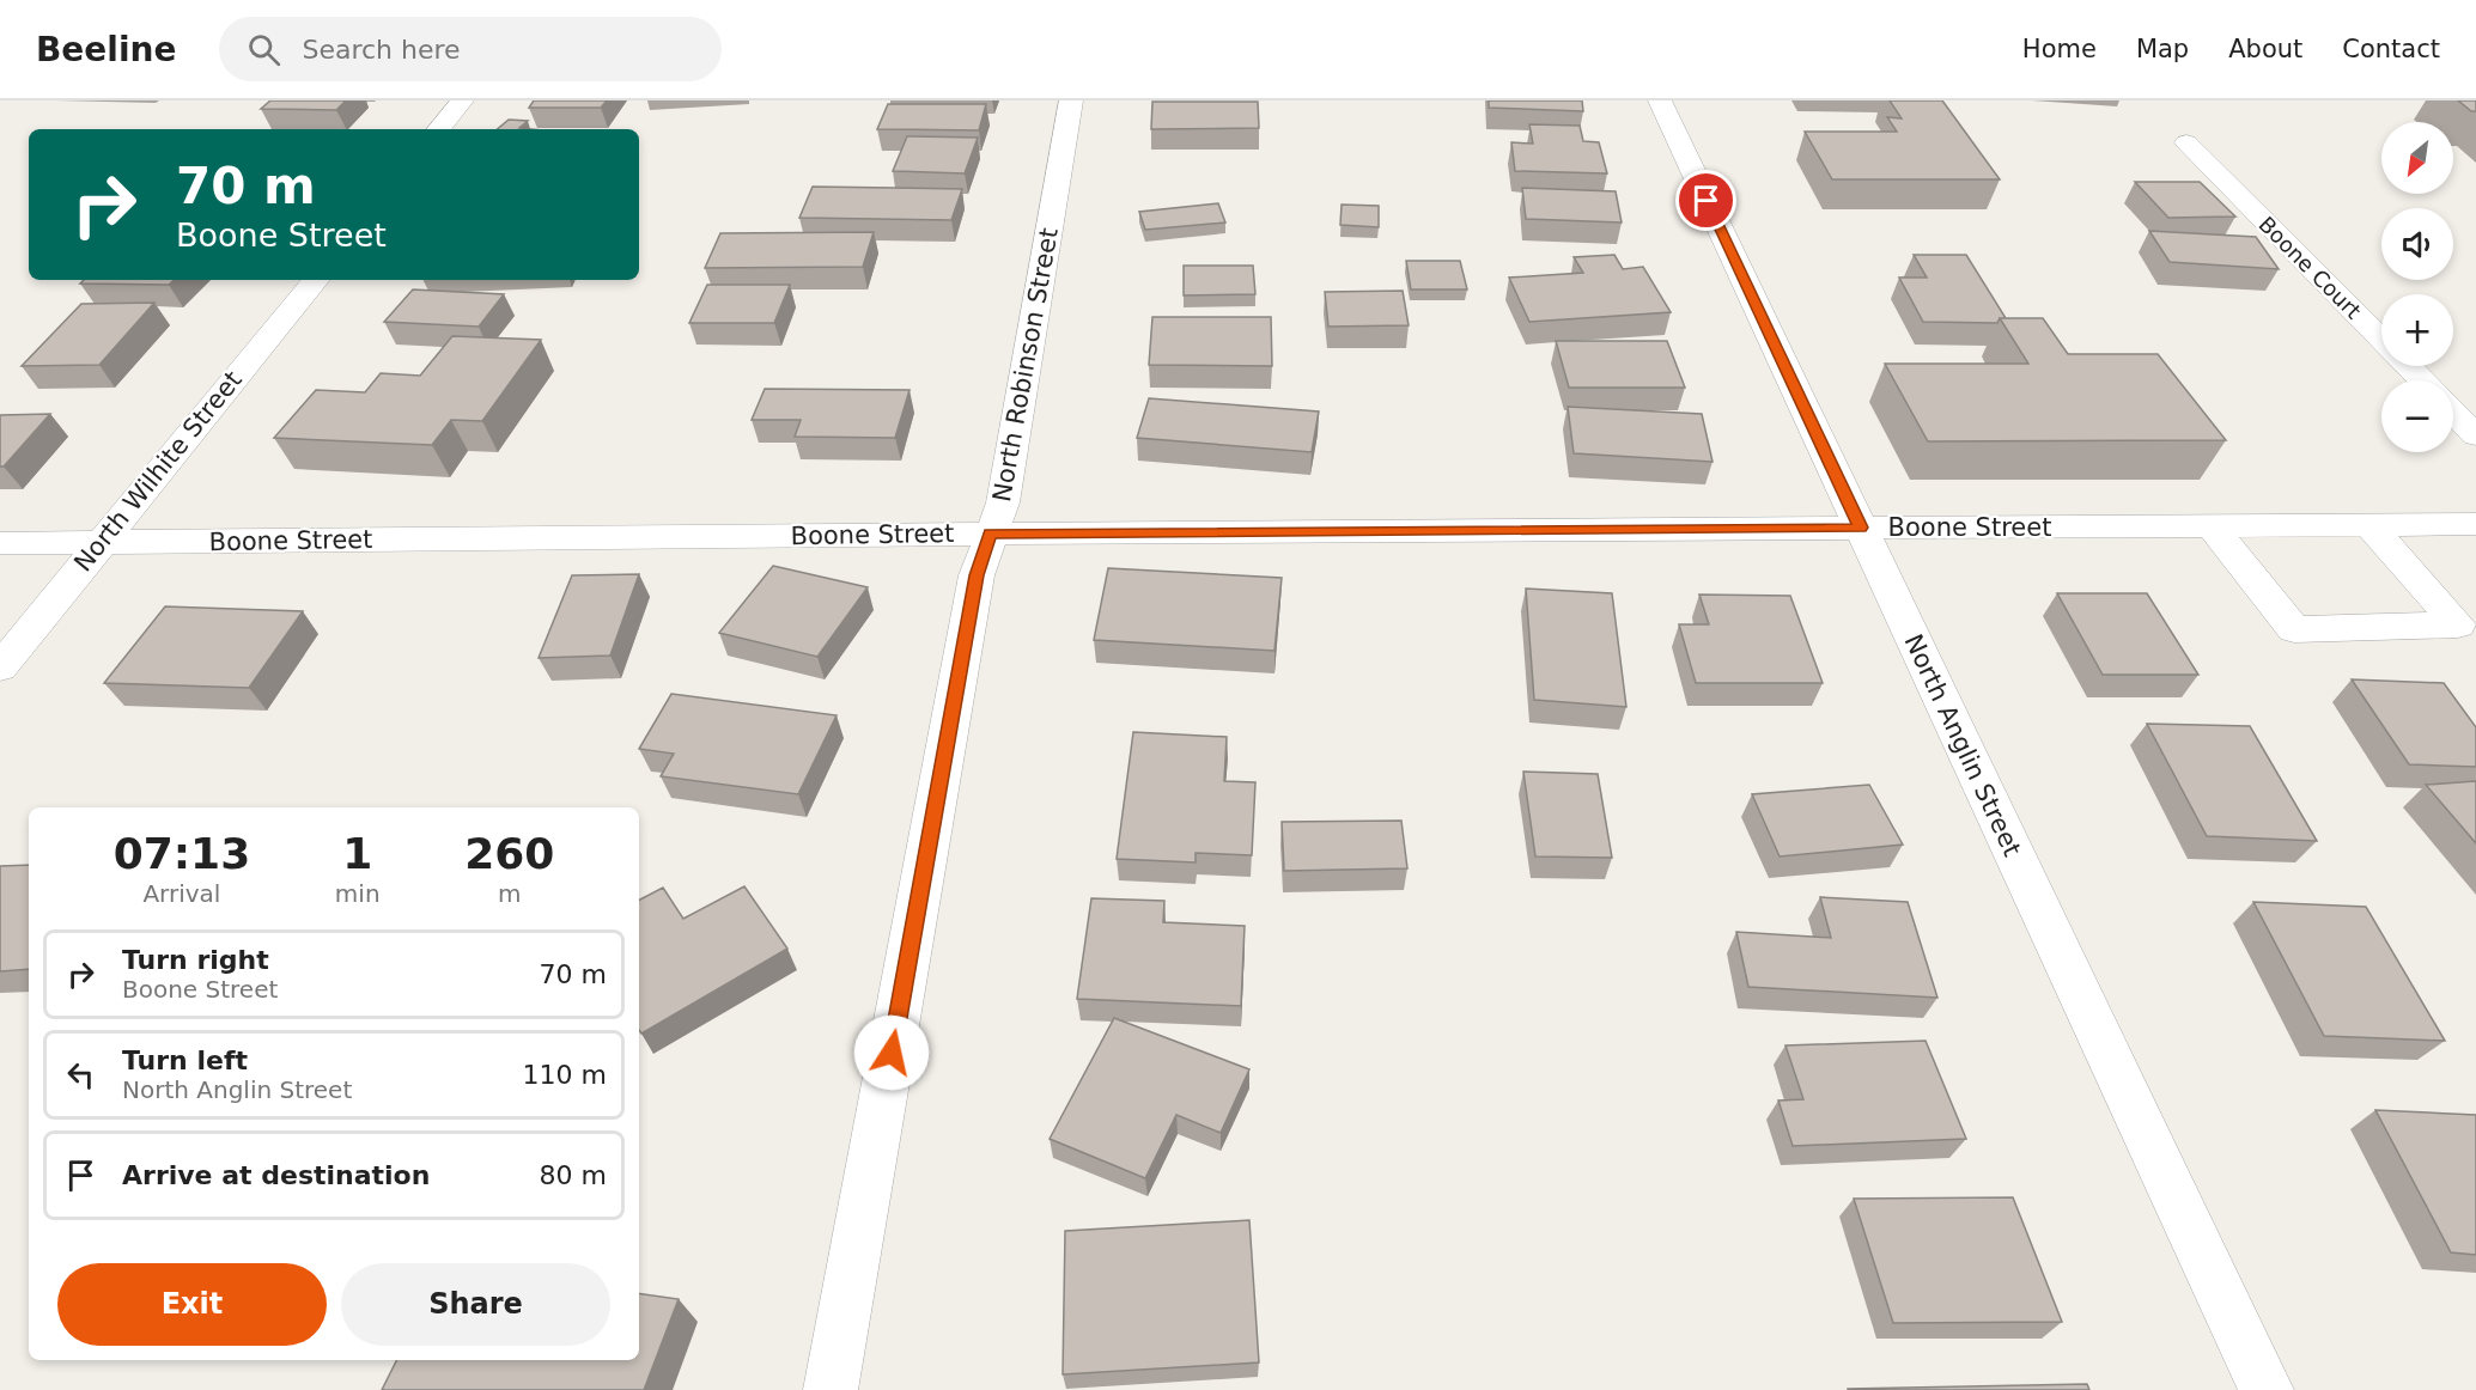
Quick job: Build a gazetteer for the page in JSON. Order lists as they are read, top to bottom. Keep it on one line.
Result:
{"streets":{"street":["Boone Court","North Robinson Street","North Wilhite Street","Boone Street","North Anglin Street"]},"crossings":[["North Robinson Street","Boone Street"],["North Wilhite Street","Boone Street"],["Boone Street","North Anglin Street"]],"north":"bottom left","page":{"header":"Beeline","search":"Search here","nav":["Home","Map","About","Contact"],"map_buttons":["+","−"],"turn":["70 m","Boone Street"],"eta":["07:13","Arrival","1","min","260","m"],"list":[{"name":"Turn right","note":"Boone Street","value":"70 m"},{"name":"Turn left","note":"North Anglin Street","value":"110 m"},{"name":"Arrive at destination","value":"80 m"}],"buttons":["Exit","Share"]}}
